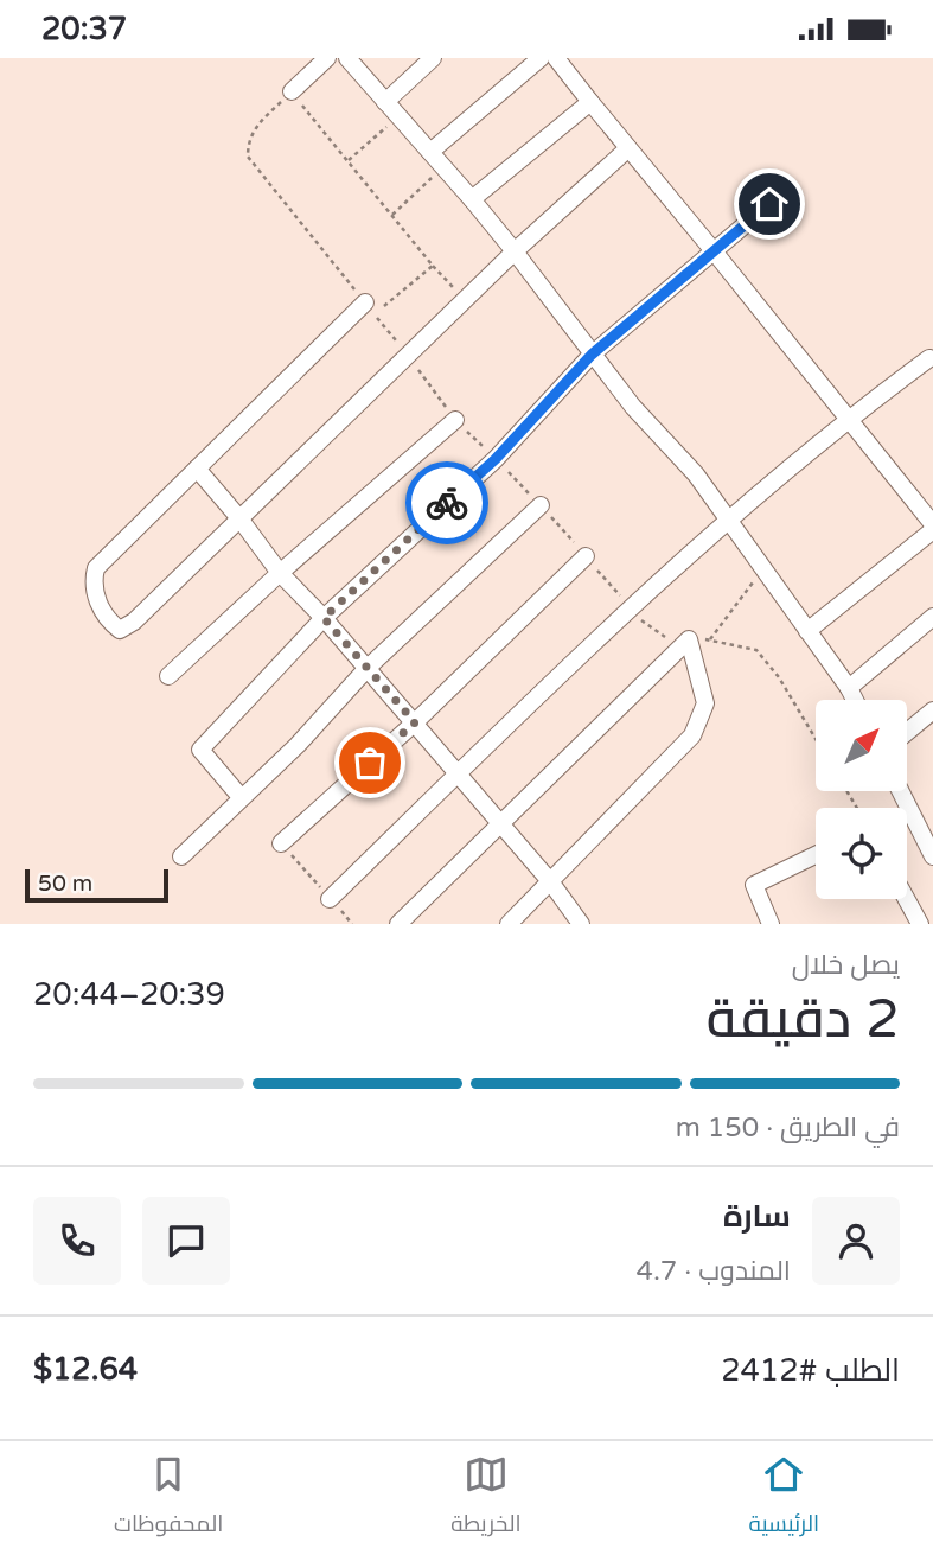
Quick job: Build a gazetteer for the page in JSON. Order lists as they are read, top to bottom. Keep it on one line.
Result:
{"scale_bar":"50 m","north":"top right","page":{"status":"20:37","scale":"50 m","heading":["2 دقيقة","يصل خلال","20:39–20:44"],"panel":["سارة","المندوب · 4.7","الطلب #2412","$12.64"],"bar":"في الطريق · 150 m","tabs":["الرئيسية","الخريطة","المحفوظات"]}}
